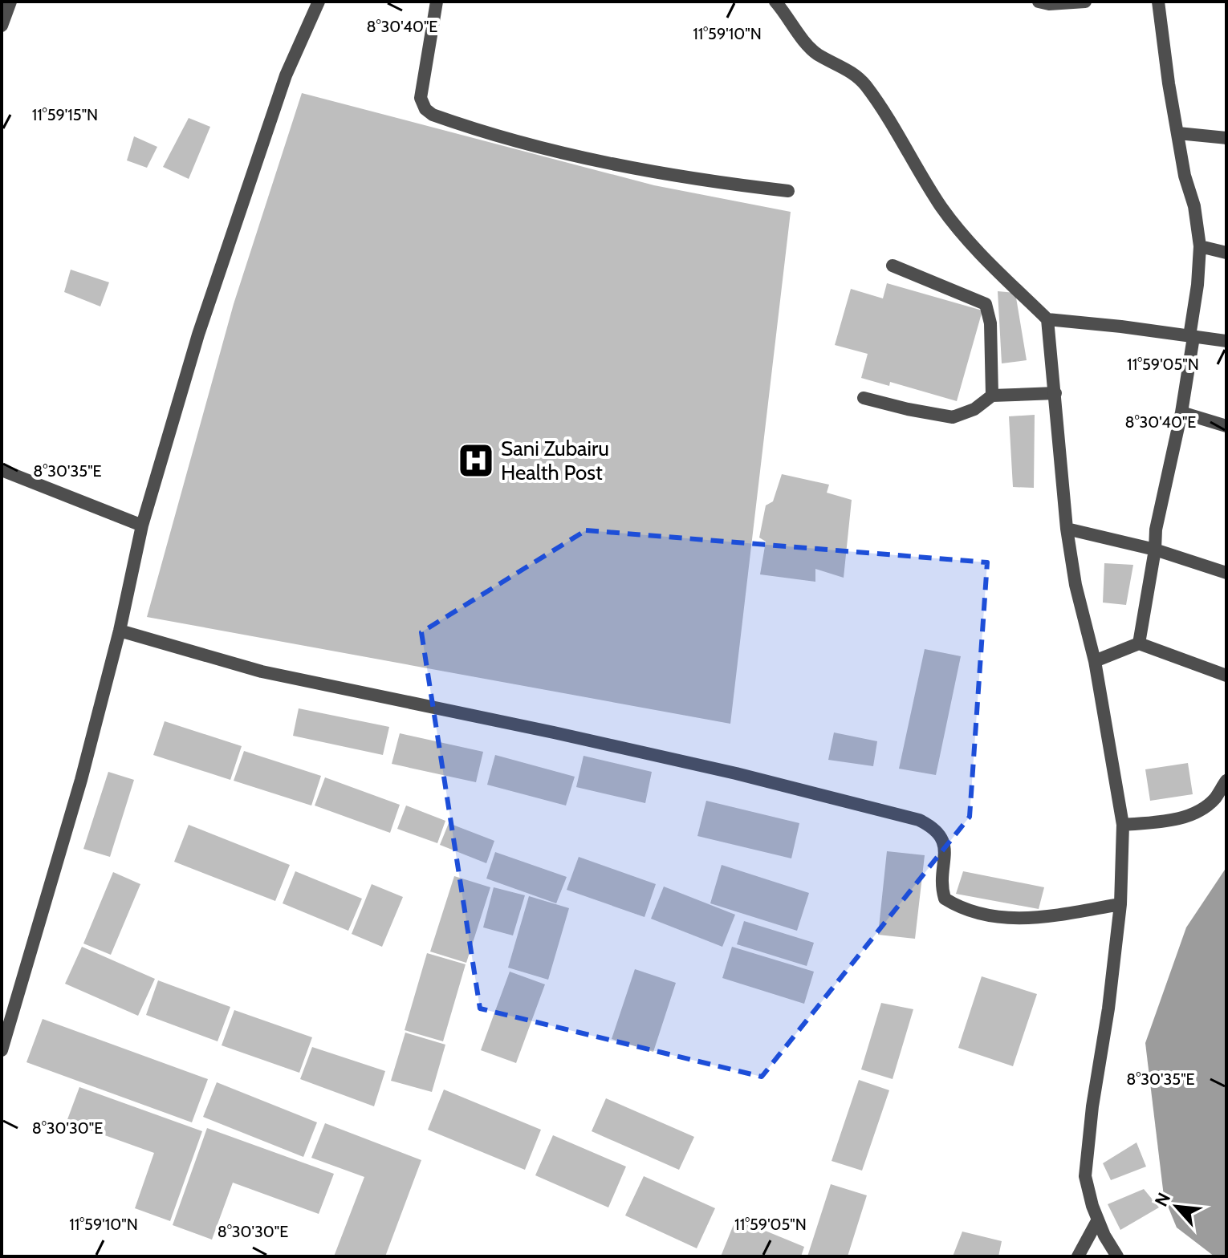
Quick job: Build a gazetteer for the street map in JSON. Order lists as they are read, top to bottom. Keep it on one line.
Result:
{"places":{"hospital":["Sani Zubairu Health Post"]},"north":"top left","coordinates":["8°30'40\"E","11°59'10\"N","11°59'15\"N","11°59'05\"N","8°30'35\"E","8°30'30\"E"]}
